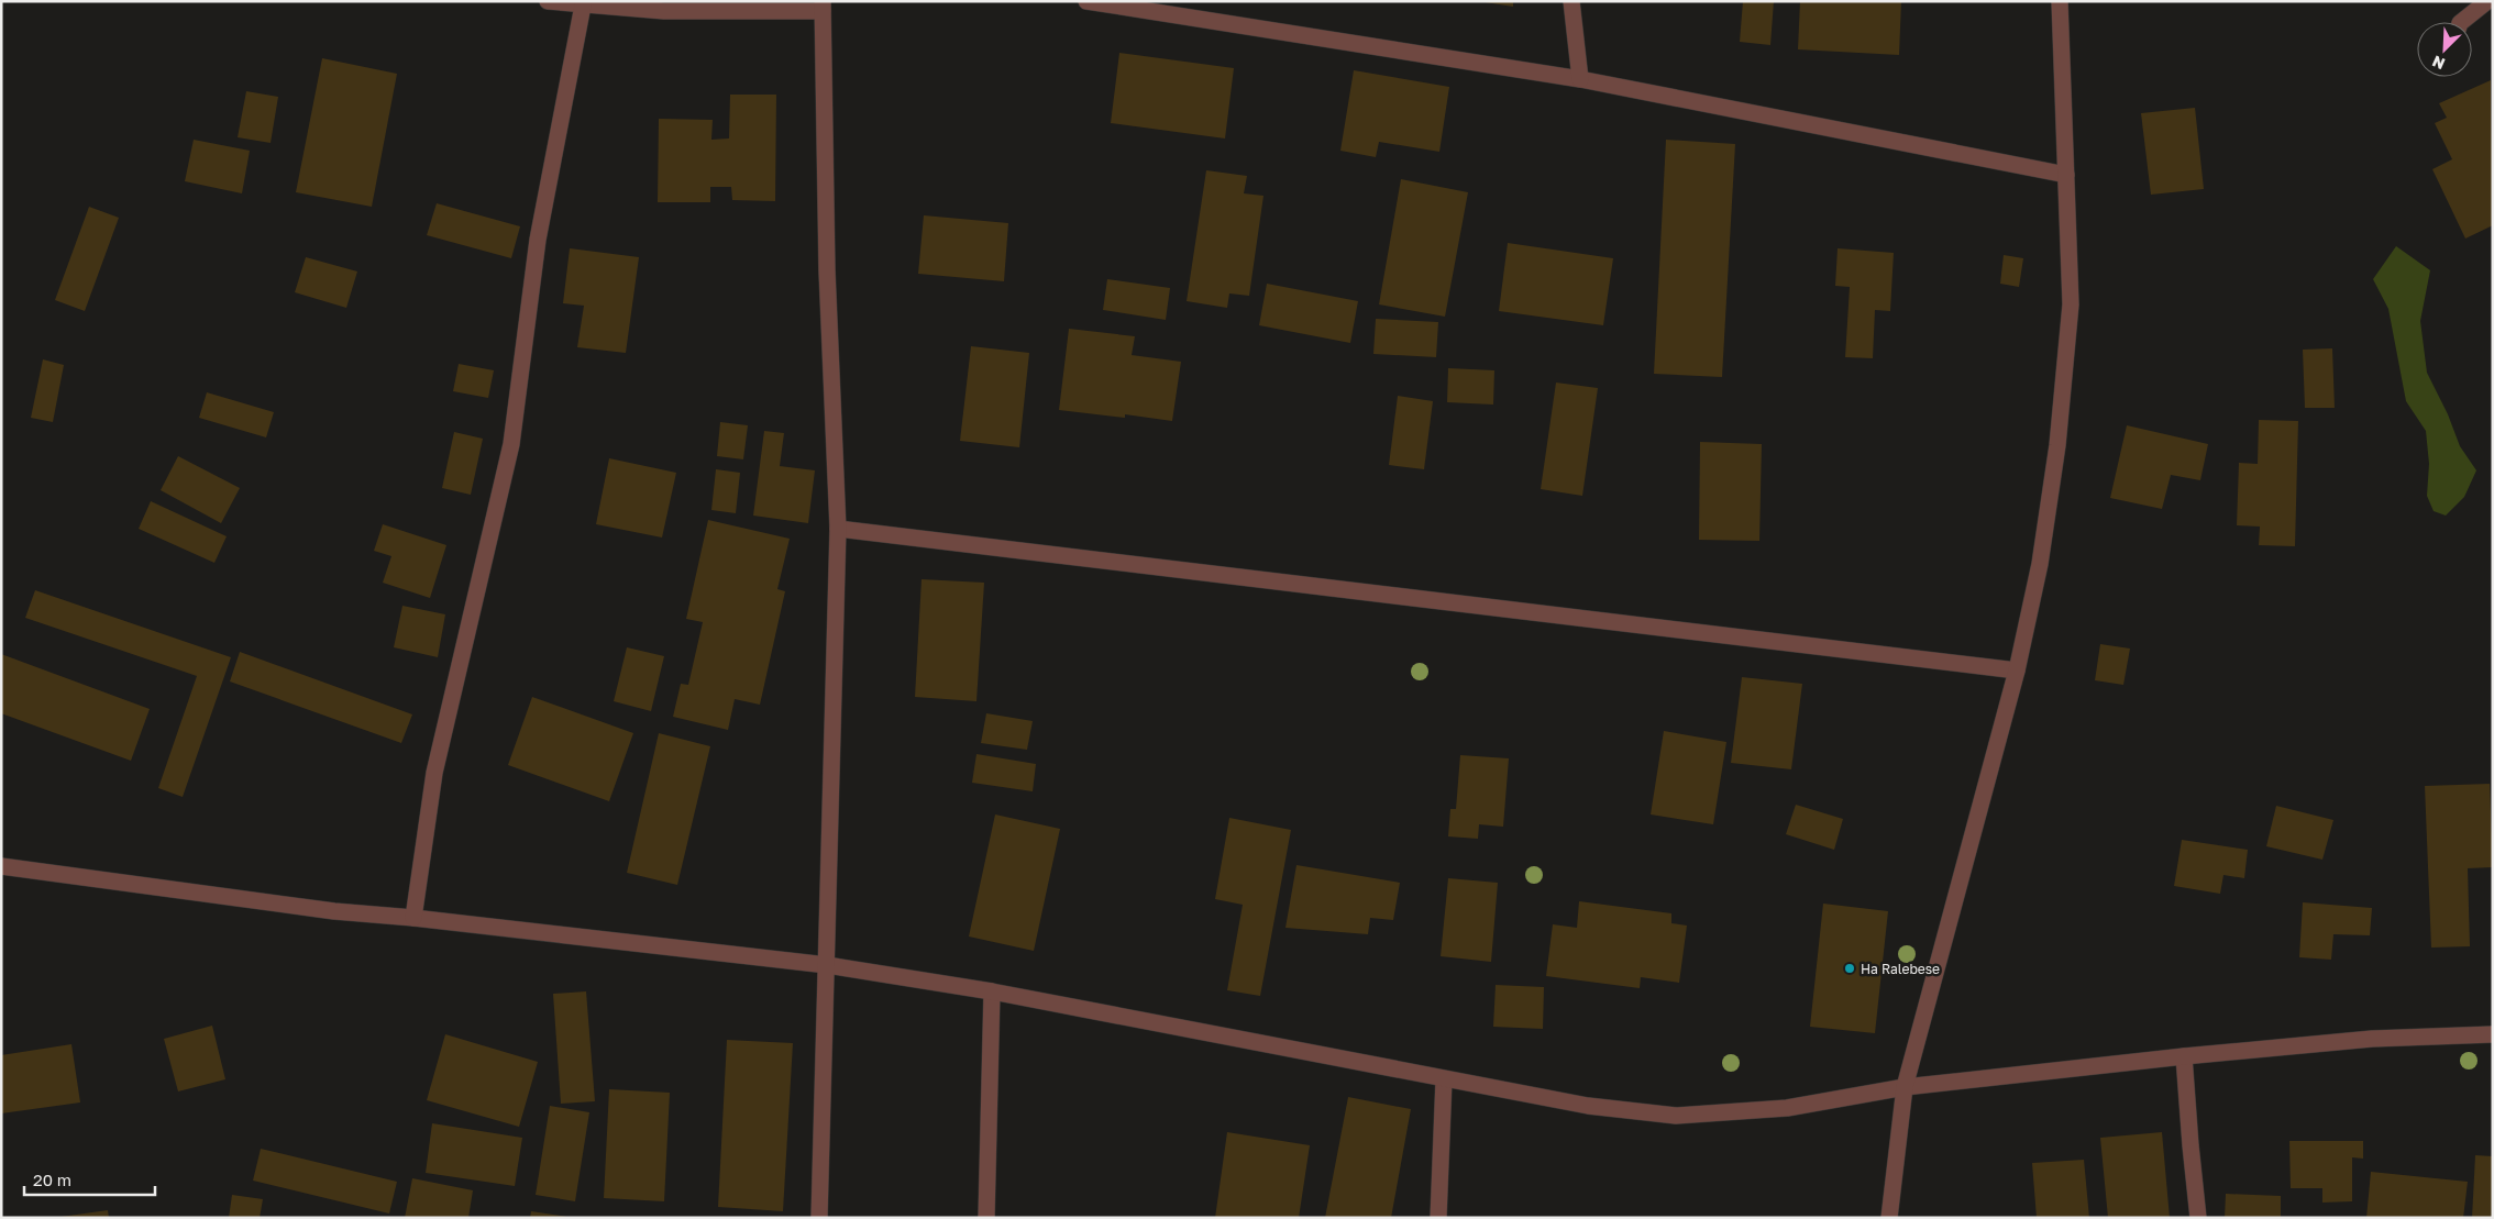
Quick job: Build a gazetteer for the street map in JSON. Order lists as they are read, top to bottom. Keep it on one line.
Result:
{"places":["Ha Ralebese"],"scale_bar":"20 m","north":"bottom left"}
